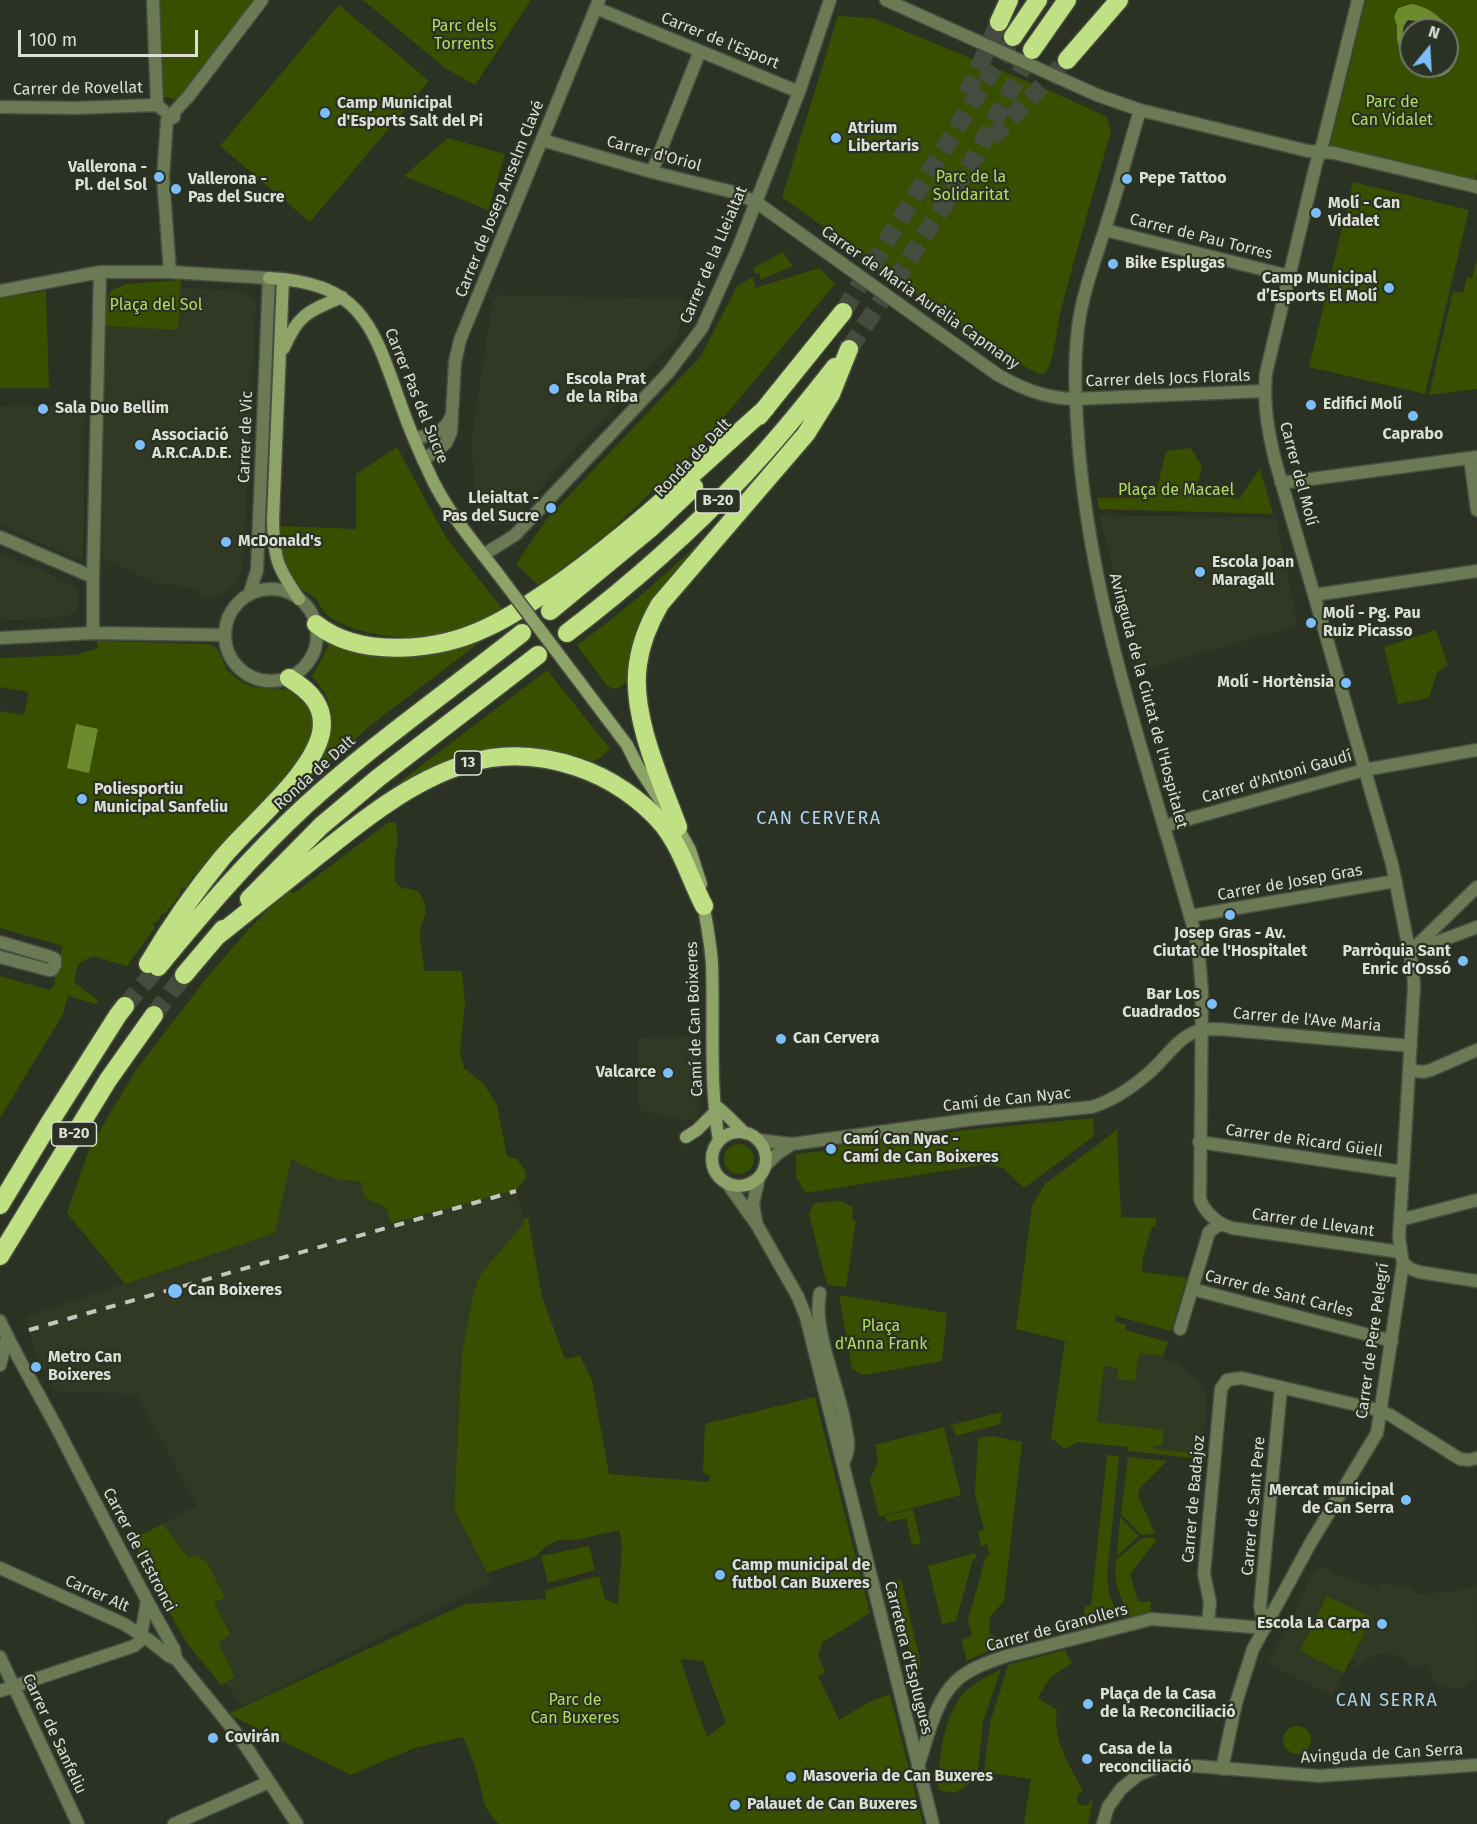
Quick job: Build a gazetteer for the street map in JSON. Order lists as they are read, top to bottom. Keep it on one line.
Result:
{"streets":{"highway":["Ronda de Dalt","B-20","13"],"street":["Carrer de l'Esport","Carrer de Rovellat","Carrer d'Oriol","Carrer de Josep Anselm Clavé","Carrer de Pau Torres","Carrer de la Lleialtat","Carrer de Maria Aurèlia Capmany","Carrer dels Jocs Florals","Carrer Pas del Sucre","Carrer de Vic","Carrer del Molí","Avinguda de la Ciutat de l'Hospitalet","Carrer d'Antoni Gaudí","Carrer de Josep Gras","Camí de Can Boixeres","Carrer de l'Ave Maria","Camí de Can Nyac","Carrer de Ricard Güell","Carrer de Llevant","Carrer de Sant Carles","Carrer de Pere Pelegrí","Carrer de Badajoz","Carrer de Sant Pere","Carrer de l'Estronci","Carrer Alt","Carrer de Granollers","Carretera d'Esplugues","Carrer de Sanfeliu","Avinguda de Can Serra"]},"crossings":[["Carrer de l'Esport","Carrer de Josep Anselm Clavé"],["Carrer de l'Esport","Carrer de la Lleialtat"],["Carrer d'Oriol","Carrer de Josep Anselm Clavé"],["Carrer d'Oriol","Carrer de la Lleialtat"],["Carrer d'Oriol","Carrer de Maria Aurèlia Capmany"],["Carrer de Josep Anselm Clavé","Carrer Pas del Sucre"],["Carrer de Pau Torres","Carrer del Molí"],["Carrer de Pau Torres","Avinguda de la Ciutat de l'Hospitalet"],["Carrer de la Lleialtat","Carrer de Maria Aurèlia Capmany"],["Carrer de la Lleialtat","Carrer Pas del Sucre"],["Carrer de Maria Aurèlia Capmany","Carrer dels Jocs Florals"],["Carrer de Maria Aurèlia Capmany","Avinguda de la Ciutat de l'Hospitalet"],["Carrer dels Jocs Florals","Carrer del Molí"],["Carrer dels Jocs Florals","Avinguda de la Ciutat de l'Hospitalet"],["Carrer Pas del Sucre","Carrer de Vic"],["Carrer Pas del Sucre","Camí de Can Boixeres"],["Carrer de Vic","Ronda de Dalt"],["Carrer del Molí","Carrer d'Antoni Gaudí"],["Carrer del Molí","Carrer de Josep Gras"],["Carrer del Molí","Carrer de Pere Pelegrí"],["B-20","Camí de Can Boixeres"],["Avinguda de la Ciutat de l'Hospitalet","Carrer d'Antoni Gaudí"],["Avinguda de la Ciutat de l'Hospitalet","Carrer de Josep Gras"],["Avinguda de la Ciutat de l'Hospitalet","Carrer de l'Ave Maria"],["Avinguda de la Ciutat de l'Hospitalet","Camí de Can Nyac"],["Avinguda de la Ciutat de l'Hospitalet","Carrer de Ricard Güell"],["Avinguda de la Ciutat de l'Hospitalet","Carrer de Llevant"],["13","Camí de Can Boixeres"],["Camí de Can Boixeres","Camí de Can Nyac"],["Camí de Can Boixeres","Carretera d'Esplugues"],["Carrer de l'Ave Maria","Camí de Can Nyac"],["Carrer de l'Ave Maria","Carrer de Pere Pelegrí"],["Camí de Can Nyac","Carretera d'Esplugues"],["Carrer de Ricard Güell","Carrer de Pere Pelegrí"],["Carrer de Llevant","Carrer de Pere Pelegrí"],["Carrer de Sant Carles","Carrer de Pere Pelegrí"],["Carrer de Pere Pelegrí","Carrer de Sant Pere"],["Carrer de Pere Pelegrí","Carrer de Granollers"],["Carrer de Pere Pelegrí","Avinguda de Can Serra"],["Carrer de Badajoz","Carrer de Sant Pere"],["Carrer de Badajoz","Carrer de Granollers"],["Carrer de Sant Pere","Carrer de Granollers"],["Carrer de l'Estronci","Carrer Alt"],["Carrer de Granollers","Carretera d'Esplugues"]],"districts":["CAN CERVERA","CAN SERRA"],"parks":["Parc dels Torrents","Parc de Can Vidalet","Parc de la Solidaritat","Plaça del Sol","Plaça de Macael","Plaça d'Anna Frank","Parc de Can Buxeres"],"places":["Camp Municipal d'Esports Salt del Pi","Atrium Libertaris","Vallerona - Pl. del Sol","Pepe Tattoo","Vallerona - Pas del Sucre","Molí - Can Vidalet","Bike Esplugas","Camp Municipal d’Esports El Molí","Escola Prat de la Riba","Edifici Molí","Sala Duo Bellim","Caprabo","Associació A.R.C.A.D.E.","Lleialtat - Pas del Sucre","McDonald's","Escola Joan Maragall","Molí - Pg. Pau Ruiz Picasso","Molí - Hortènsia","Poliesportiu Municipal Sanfeliu","Josep Gras - Av. Ciutat de l'Hospitalet","Parròquia Sant Enric d'Ossó","Bar Los Cuadrados","Can Cervera","Valcarce","Camí Can Nyac - Camí de Can Boixeres","Can Boixeres","Metro Can Boixeres","Mercat municipal de Can Serra","Camp municipal de futbol Can Buxeres","Escola La Carpa","Plaça de la Casa de la Reconciliació","Covirán","Casa de la reconciliació","Masoveria de Can Buxeres","Palauet de Can Buxeres"],"scale_bar":"100 m","north":"top"}
